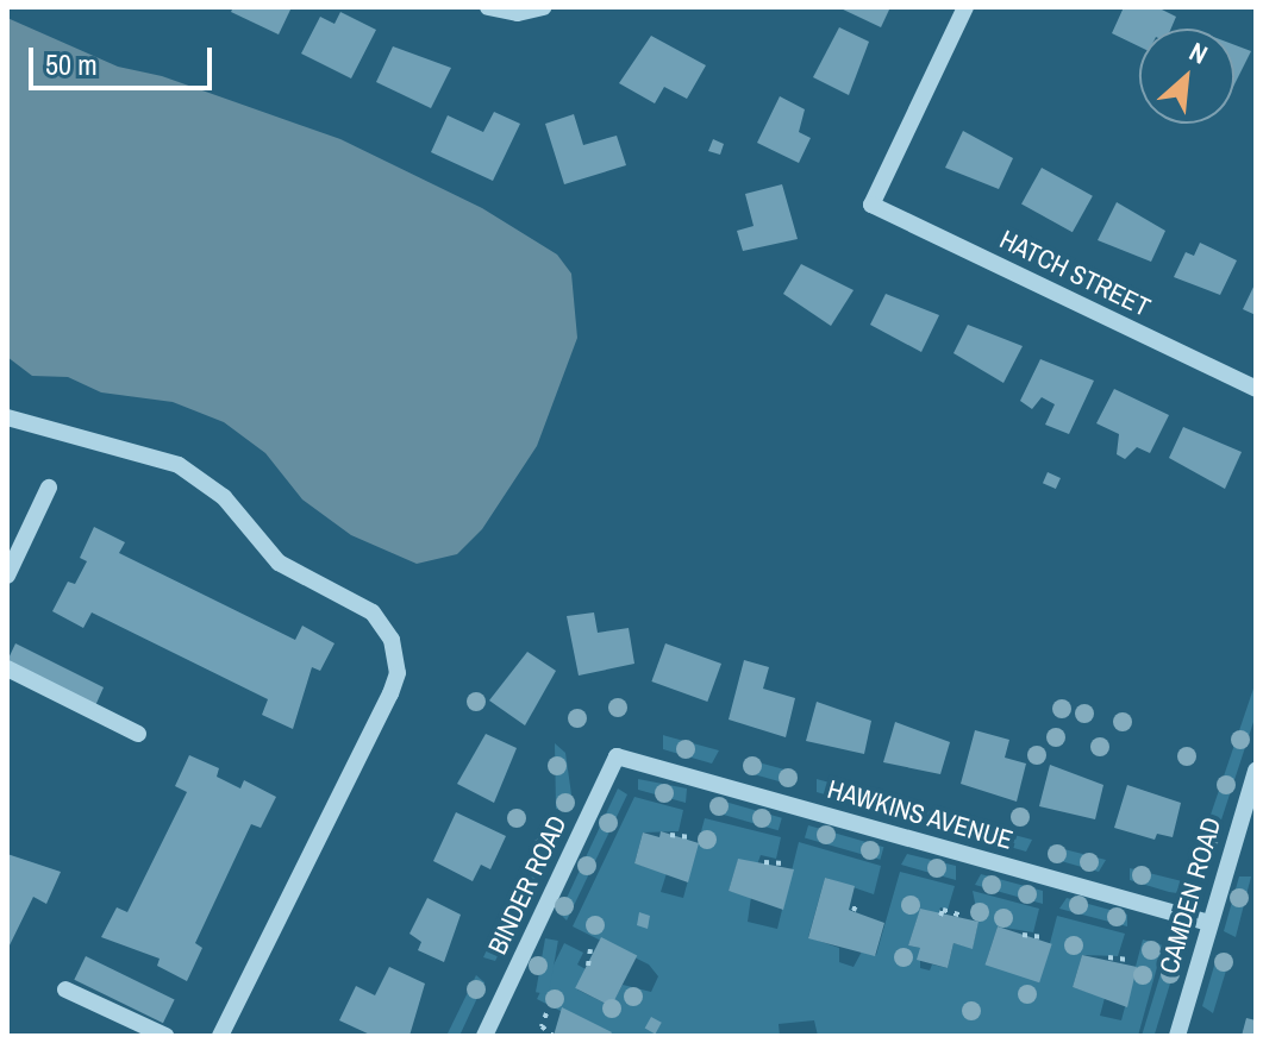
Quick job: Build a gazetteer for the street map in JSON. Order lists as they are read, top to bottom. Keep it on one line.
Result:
{"streets":{"street":["HATCH STREET","HAWKINS AVENUE","BINDER ROAD","CAMDEN ROAD"]},"crossings":[["HAWKINS AVENUE","BINDER ROAD"],["HAWKINS AVENUE","CAMDEN ROAD"]],"scale_bar":"50 m","north":"top right"}
